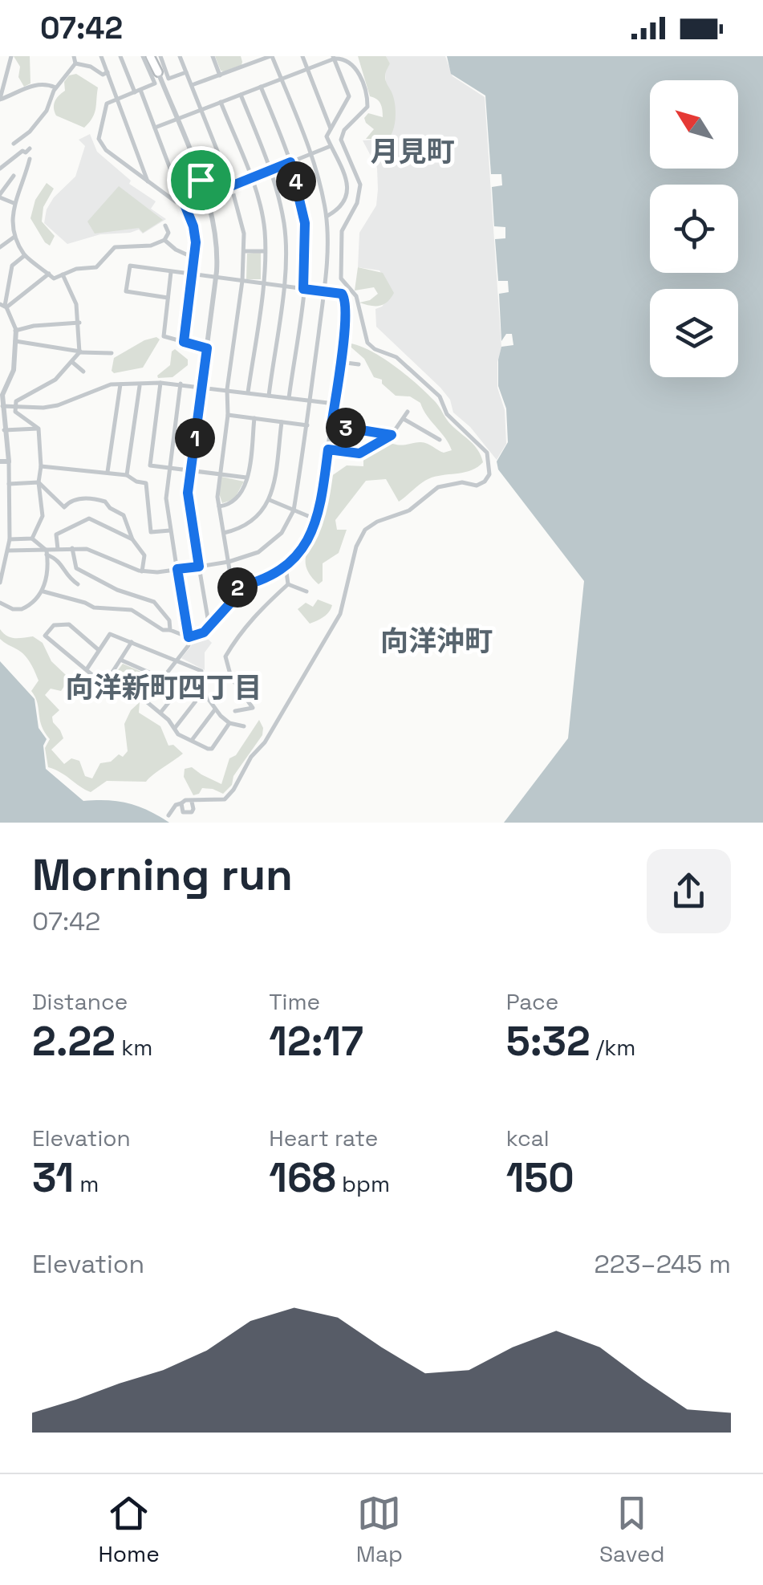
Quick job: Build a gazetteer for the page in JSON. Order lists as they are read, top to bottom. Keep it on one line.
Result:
{"districts":["月見町","向洋沖町","向洋新町四丁目"],"north":"top left","page":{"status":"07:42","pins":["4","3","1","2"],"heading":["Morning run","07:42"],"stats":[["Distance","2.22 km"],["Time","12:17"],["Pace","5:32 /km"],["Elevation","31 m"],["Heart rate","168 bpm"],["kcal","150"]],"chart":["Elevation","223–245 m"],"tabs":["Home","Map","Saved"]}}
